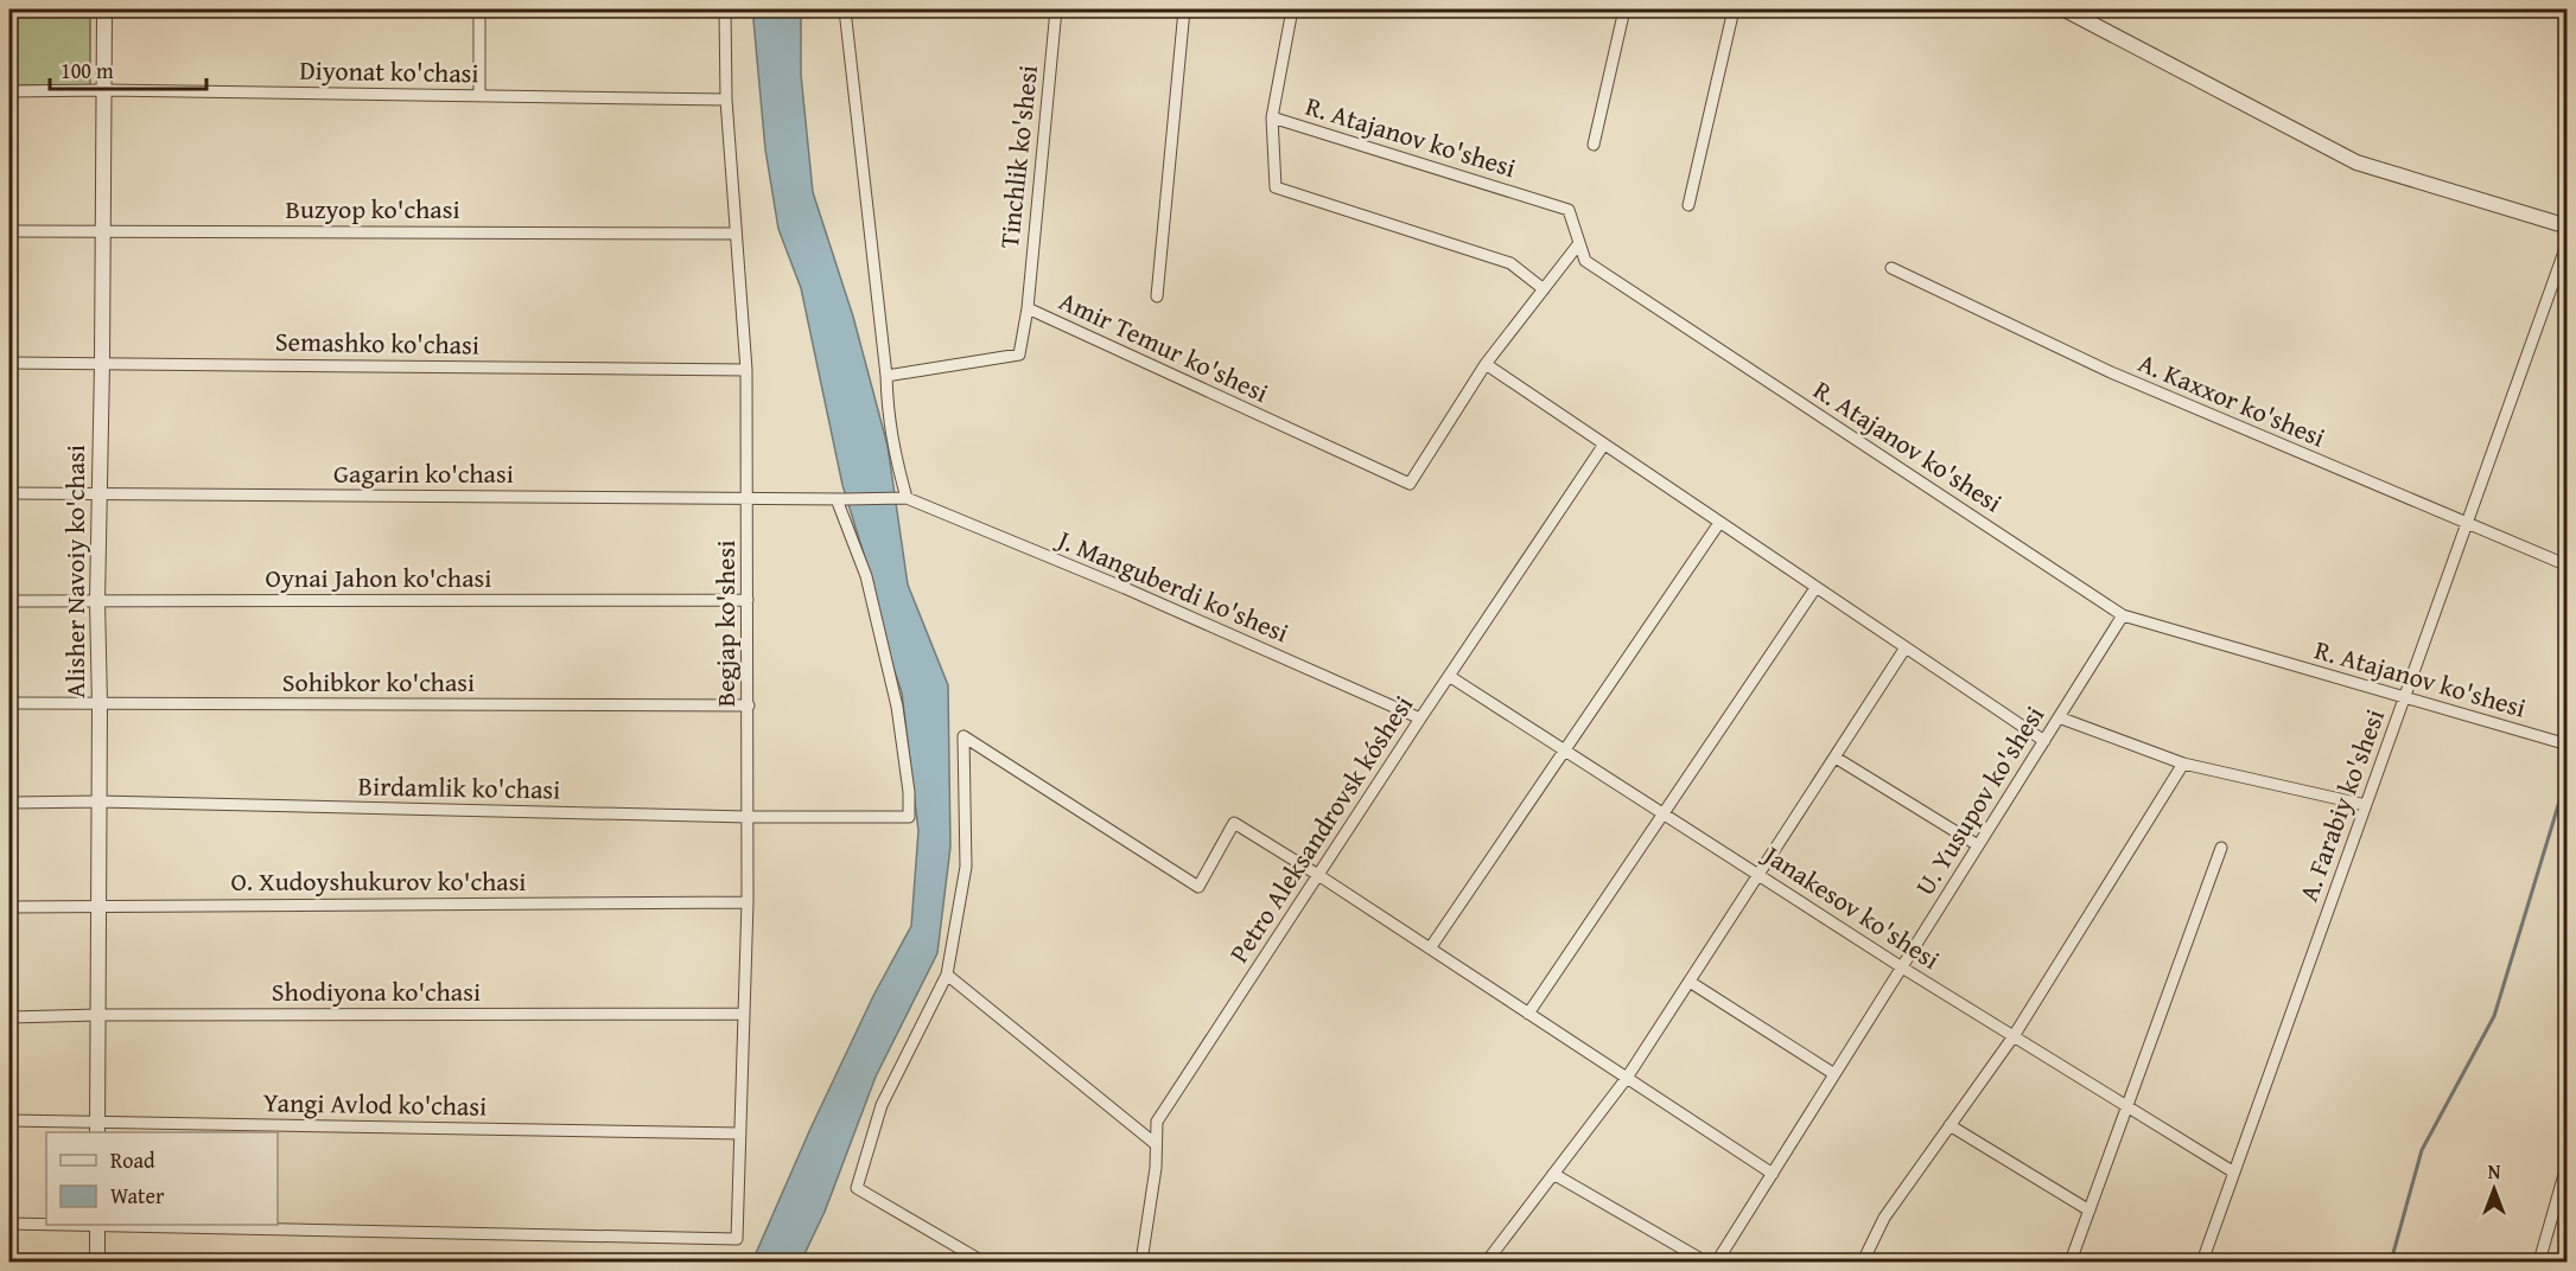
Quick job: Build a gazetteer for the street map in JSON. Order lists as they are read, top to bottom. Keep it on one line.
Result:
{"streets":{"street":["Diyonat ko'chasi","R. Atajanov ko'shesi","Tinchlik ko'shesi","Buzyop ko'chasi","Semashko ko'chasi","Amir Temur ko'shesi","A. Kaxxor ko'shesi","Gagarin ko'chasi","Alisher Navoiy ko'chasi","Oynai Jahon ko'chasi","J. Manguberdi ko'shesi","Begjap ko'shesi","Sohibkor ko'chasi","Birdamlik ko'chasi","U. Yusupov ko'shesi","A. Farabiy ko'shesi","Petro Aleksandrovsk kóshesi","O. Xudoyshukurov ko'chasi","Janakesov ko'shesi","Shodiyona ko'chasi","Yangi Avlod ko'chasi"]},"crossings":[["Diyonat ko'chasi","Alisher Navoiy ko'chasi"],["Diyonat ko'chasi","Begjap ko'shesi"],["R. Atajanov ko'shesi","U. Yusupov ko'shesi"],["R. Atajanov ko'shesi","A. Farabiy ko'shesi"],["Tinchlik ko'shesi","Amir Temur ko'shesi"],["Buzyop ko'chasi","Alisher Navoiy ko'chasi"],["Buzyop ko'chasi","Begjap ko'shesi"],["Semashko ko'chasi","Alisher Navoiy ko'chasi"],["Semashko ko'chasi","Begjap ko'shesi"],["A. Kaxxor ko'shesi","A. Farabiy ko'shesi"],["Gagarin ko'chasi","Alisher Navoiy ko'chasi"],["Gagarin ko'chasi","J. Manguberdi ko'shesi"],["Gagarin ko'chasi","Begjap ko'shesi"],["Gagarin ko'chasi","Birdamlik ko'chasi"],["Alisher Navoiy ko'chasi","Oynai Jahon ko'chasi"],["Alisher Navoiy ko'chasi","Sohibkor ko'chasi"],["Alisher Navoiy ko'chasi","Birdamlik ko'chasi"],["Alisher Navoiy ko'chasi","O. Xudoyshukurov ko'chasi"],["Alisher Navoiy ko'chasi","Shodiyona ko'chasi"],["Alisher Navoiy ko'chasi","Yangi Avlod ko'chasi"],["Oynai Jahon ko'chasi","Begjap ko'shesi"],["J. Manguberdi ko'shesi","Petro Aleksandrovsk kóshesi"],["Begjap ko'shesi","Sohibkor ko'chasi"],["Begjap ko'shesi","Birdamlik ko'chasi"],["Begjap ko'shesi","O. Xudoyshukurov ko'chasi"],["Begjap ko'shesi","Shodiyona ko'chasi"],["Begjap ko'shesi","Yangi Avlod ko'chasi"],["U. Yusupov ko'shesi","Janakesov ko'shesi"],["A. Farabiy ko'shesi","Janakesov ko'shesi"],["Petro Aleksandrovsk kóshesi","Janakesov ko'shesi"]],"legend":["Road","Water"],"scale_bar":"100 m","north":"top"}
